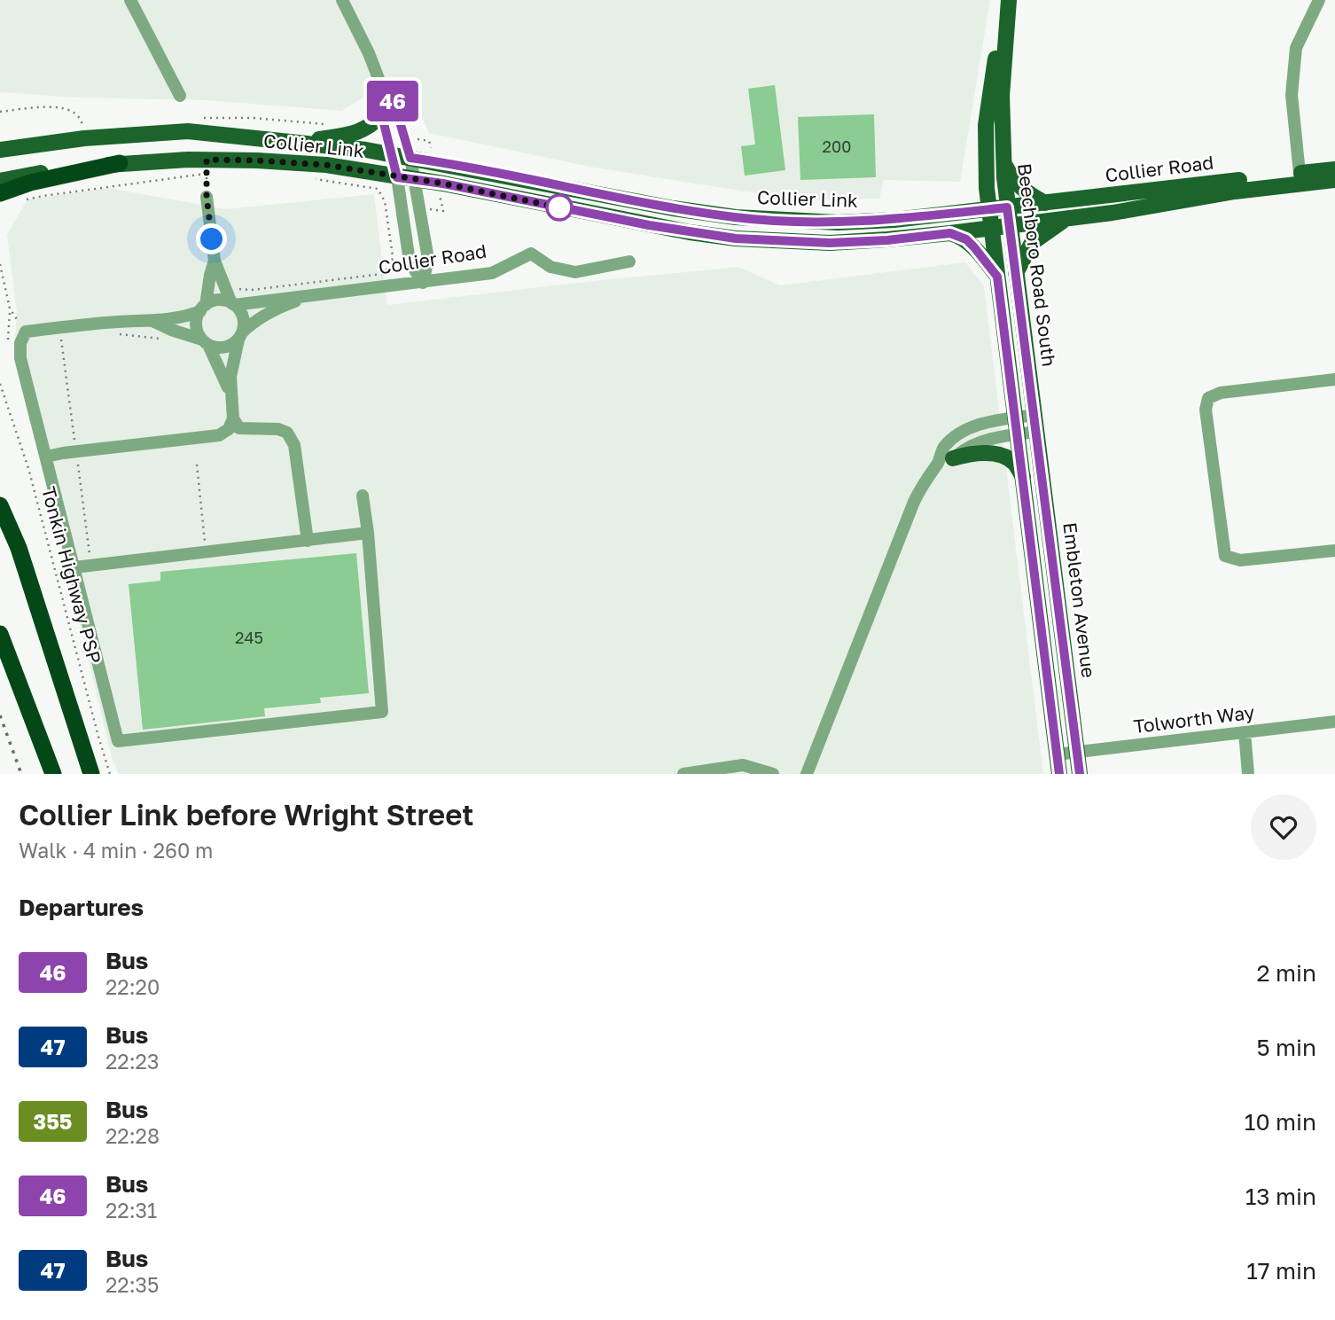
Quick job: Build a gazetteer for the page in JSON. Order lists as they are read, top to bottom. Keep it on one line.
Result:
{"streets":{"main road":["Collier Link","Collier Road","Beechboro Road South","Embleton Avenue"],"street":["Tolworth Way"],"path":["Tonkin Highway PSP"]},"crossings":[["Collier Link","Collier Road"],["Collier Link","Beechboro Road South"],["Collier Road","Beechboro Road South"],["Beechboro Road South","Embleton Avenue"],["Embleton Avenue","Tolworth Way"]],"lines":["bus line 46"],"house_numbers":["200","245"],"page":{"on_map":"46","heading":[["Collier Link before Wright Street","Walk · 4 min · 260 m"],"Departures"],"list":[{"mark":"46","name":"Bus","note":"22:20","value":"2 min"},{"mark":"47","name":"Bus","note":"22:23","value":"5 min"},{"mark":"355","name":"Bus","note":"22:28","value":"10 min"},{"mark":"46","name":"Bus","note":"22:31","value":"13 min"},{"mark":"47","name":"Bus","note":"22:35","value":"17 min"}]}}
